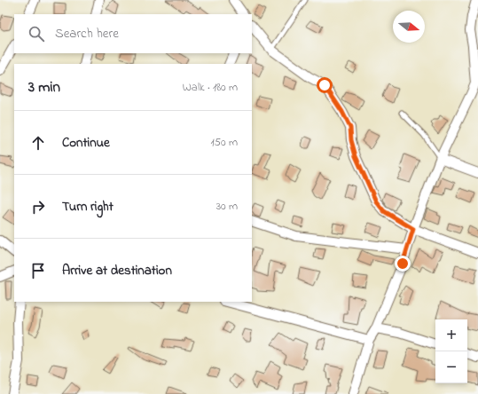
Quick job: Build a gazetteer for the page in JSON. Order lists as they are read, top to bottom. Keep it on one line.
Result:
{"north":"right","page":{"search":"Search here","heading":["3 min","Walk · 180 m"],"list":[["Continue","150 m"],["Turn right","30 m"],"Arrive at destination"],"map_buttons":["+","−"]}}
